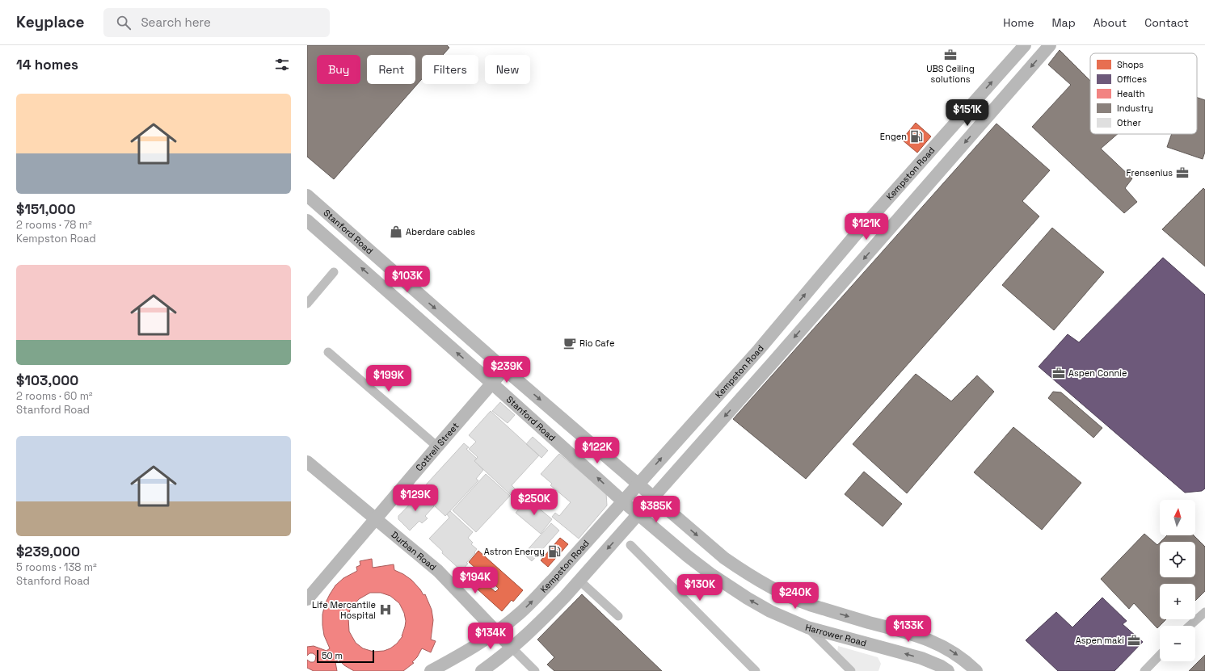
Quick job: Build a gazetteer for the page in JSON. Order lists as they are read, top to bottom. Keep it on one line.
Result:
{"streets":{"main road":["Kempston Road","Stanford Road","Cottrell Street","Durban Road","Harrower Road"]},"crossings":[["Kempston Road","Stanford Road"],["Kempston Road","Durban Road"],["Stanford Road","Cottrell Street"],["Stanford Road","Harrower Road"],["Cottrell Street","Durban Road"]],"places":{"office":["UBS Ceiling solutions","Frensenius","Aspen Connie","Aspen maki"],"fuel station":["Engen","Astron Energy"],"shop":["Aberdare cables"],"cafe":["Rio Cafe"],"hospital":["Life Mercantile Hospital"]},"legend":["Shops","Offices","Health","Industry","Other"],"scale_bar":"50 m","north":"top","page":{"header":"Keyplace","search":"Search here","nav":["Home","Map","About","Contact"],"heading":"14 homes","chip":["Buy","Rent","Filters","New"],"list":[{"name":"$151,000","note":"2 rooms · 78 m² · Kempston Road"},{"name":"$103,000","note":"2 rooms · 60 m² · Stanford Road"},{"name":"$239,000","note":"5 rooms · 138 m² · Stanford Road"}],"price":["$151K","$121K","$103K","$239K","$199K","$122K","$129K","$250K","$385K","$194K","$130K","$240K","$133K","$134K"],"map_buttons":["+","−"],"scale":"50 m"}}
